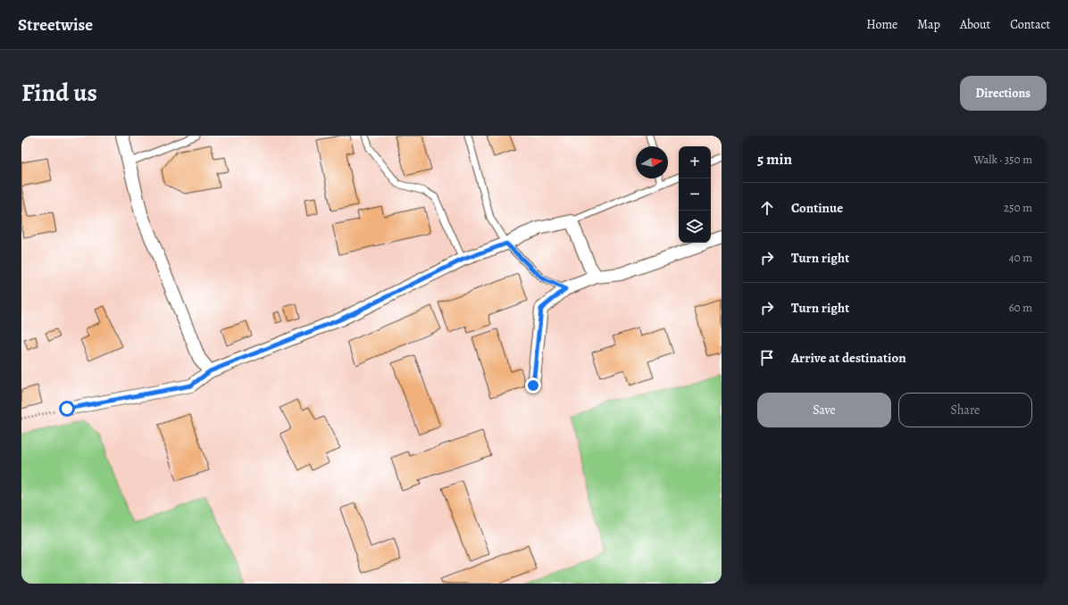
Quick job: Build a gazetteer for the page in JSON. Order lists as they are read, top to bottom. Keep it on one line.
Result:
{"north":"right","page":{"header":"Streetwise","nav":["Home","Map","About","Contact"],"title":"Find us","buttons":["Directions",["Save","Share"]],"heading":["5 min","Walk · 350 m"],"map_buttons":["+","−"],"list":[["Continue","250 m"],["Turn right","40 m"],["Turn right","60 m"],"Arrive at destination"]}}
